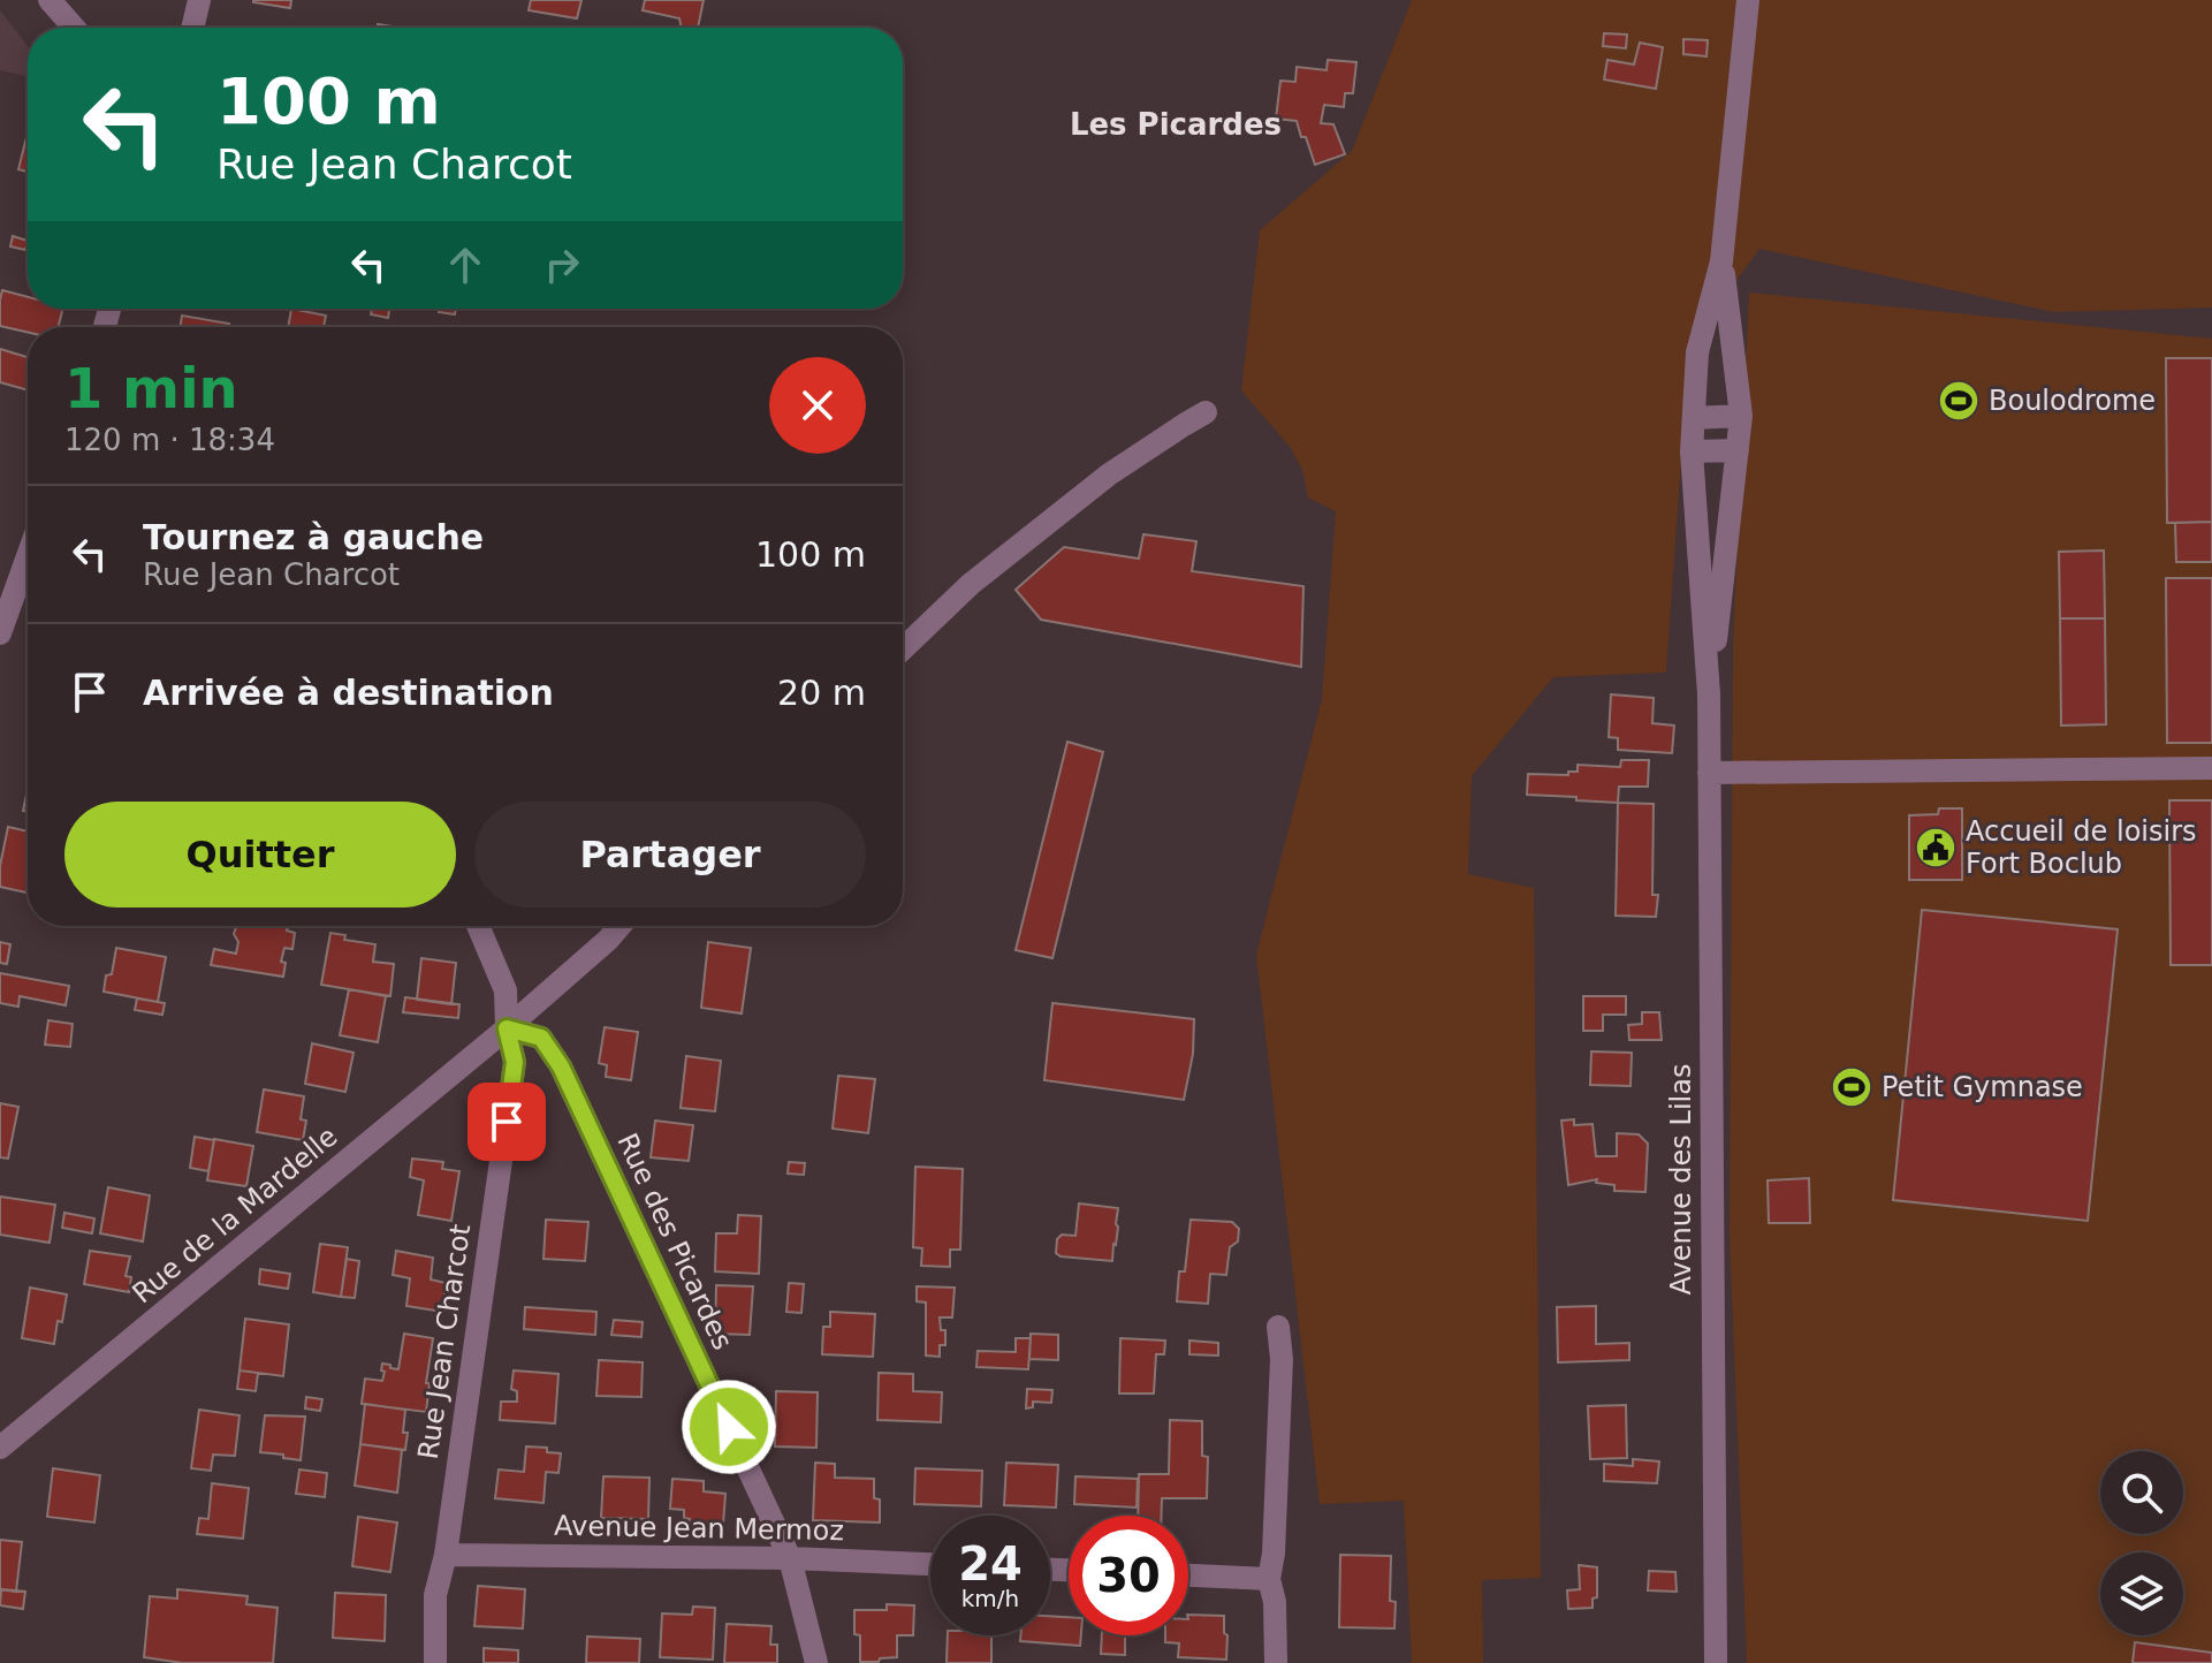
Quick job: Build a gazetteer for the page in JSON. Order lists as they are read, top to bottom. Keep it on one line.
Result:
{"streets":{"street":["Avenue des Lilas","Rue de la Mardelle","Rue des Picardes","Rue Jean Charcot","Avenue Jean Mermoz"]},"crossings":[["Rue de la Mardelle","Rue des Picardes"],["Rue de la Mardelle","Rue Jean Charcot"],["Rue des Picardes","Rue Jean Charcot"],["Rue des Picardes","Avenue Jean Mermoz"],["Rue Jean Charcot","Avenue Jean Mermoz"]],"districts":["Les Picardes"],"places":{"sports":["Boulodrome","Petit Gymnase"],"public building":["Accueil de loisirs Fort Boclub"]},"page":{"turn":["100 m","Rue Jean Charcot"],"heading":["1 min","120 m · 18:34"],"list":[{"name":"Tournez à gauche","note":"Rue Jean Charcot","value":"100 m"},{"name":"Arrivée à destination","value":"20 m"}],"buttons":["Quitter","Partager"],"speed":"24 km/h","limit":"30"}}
